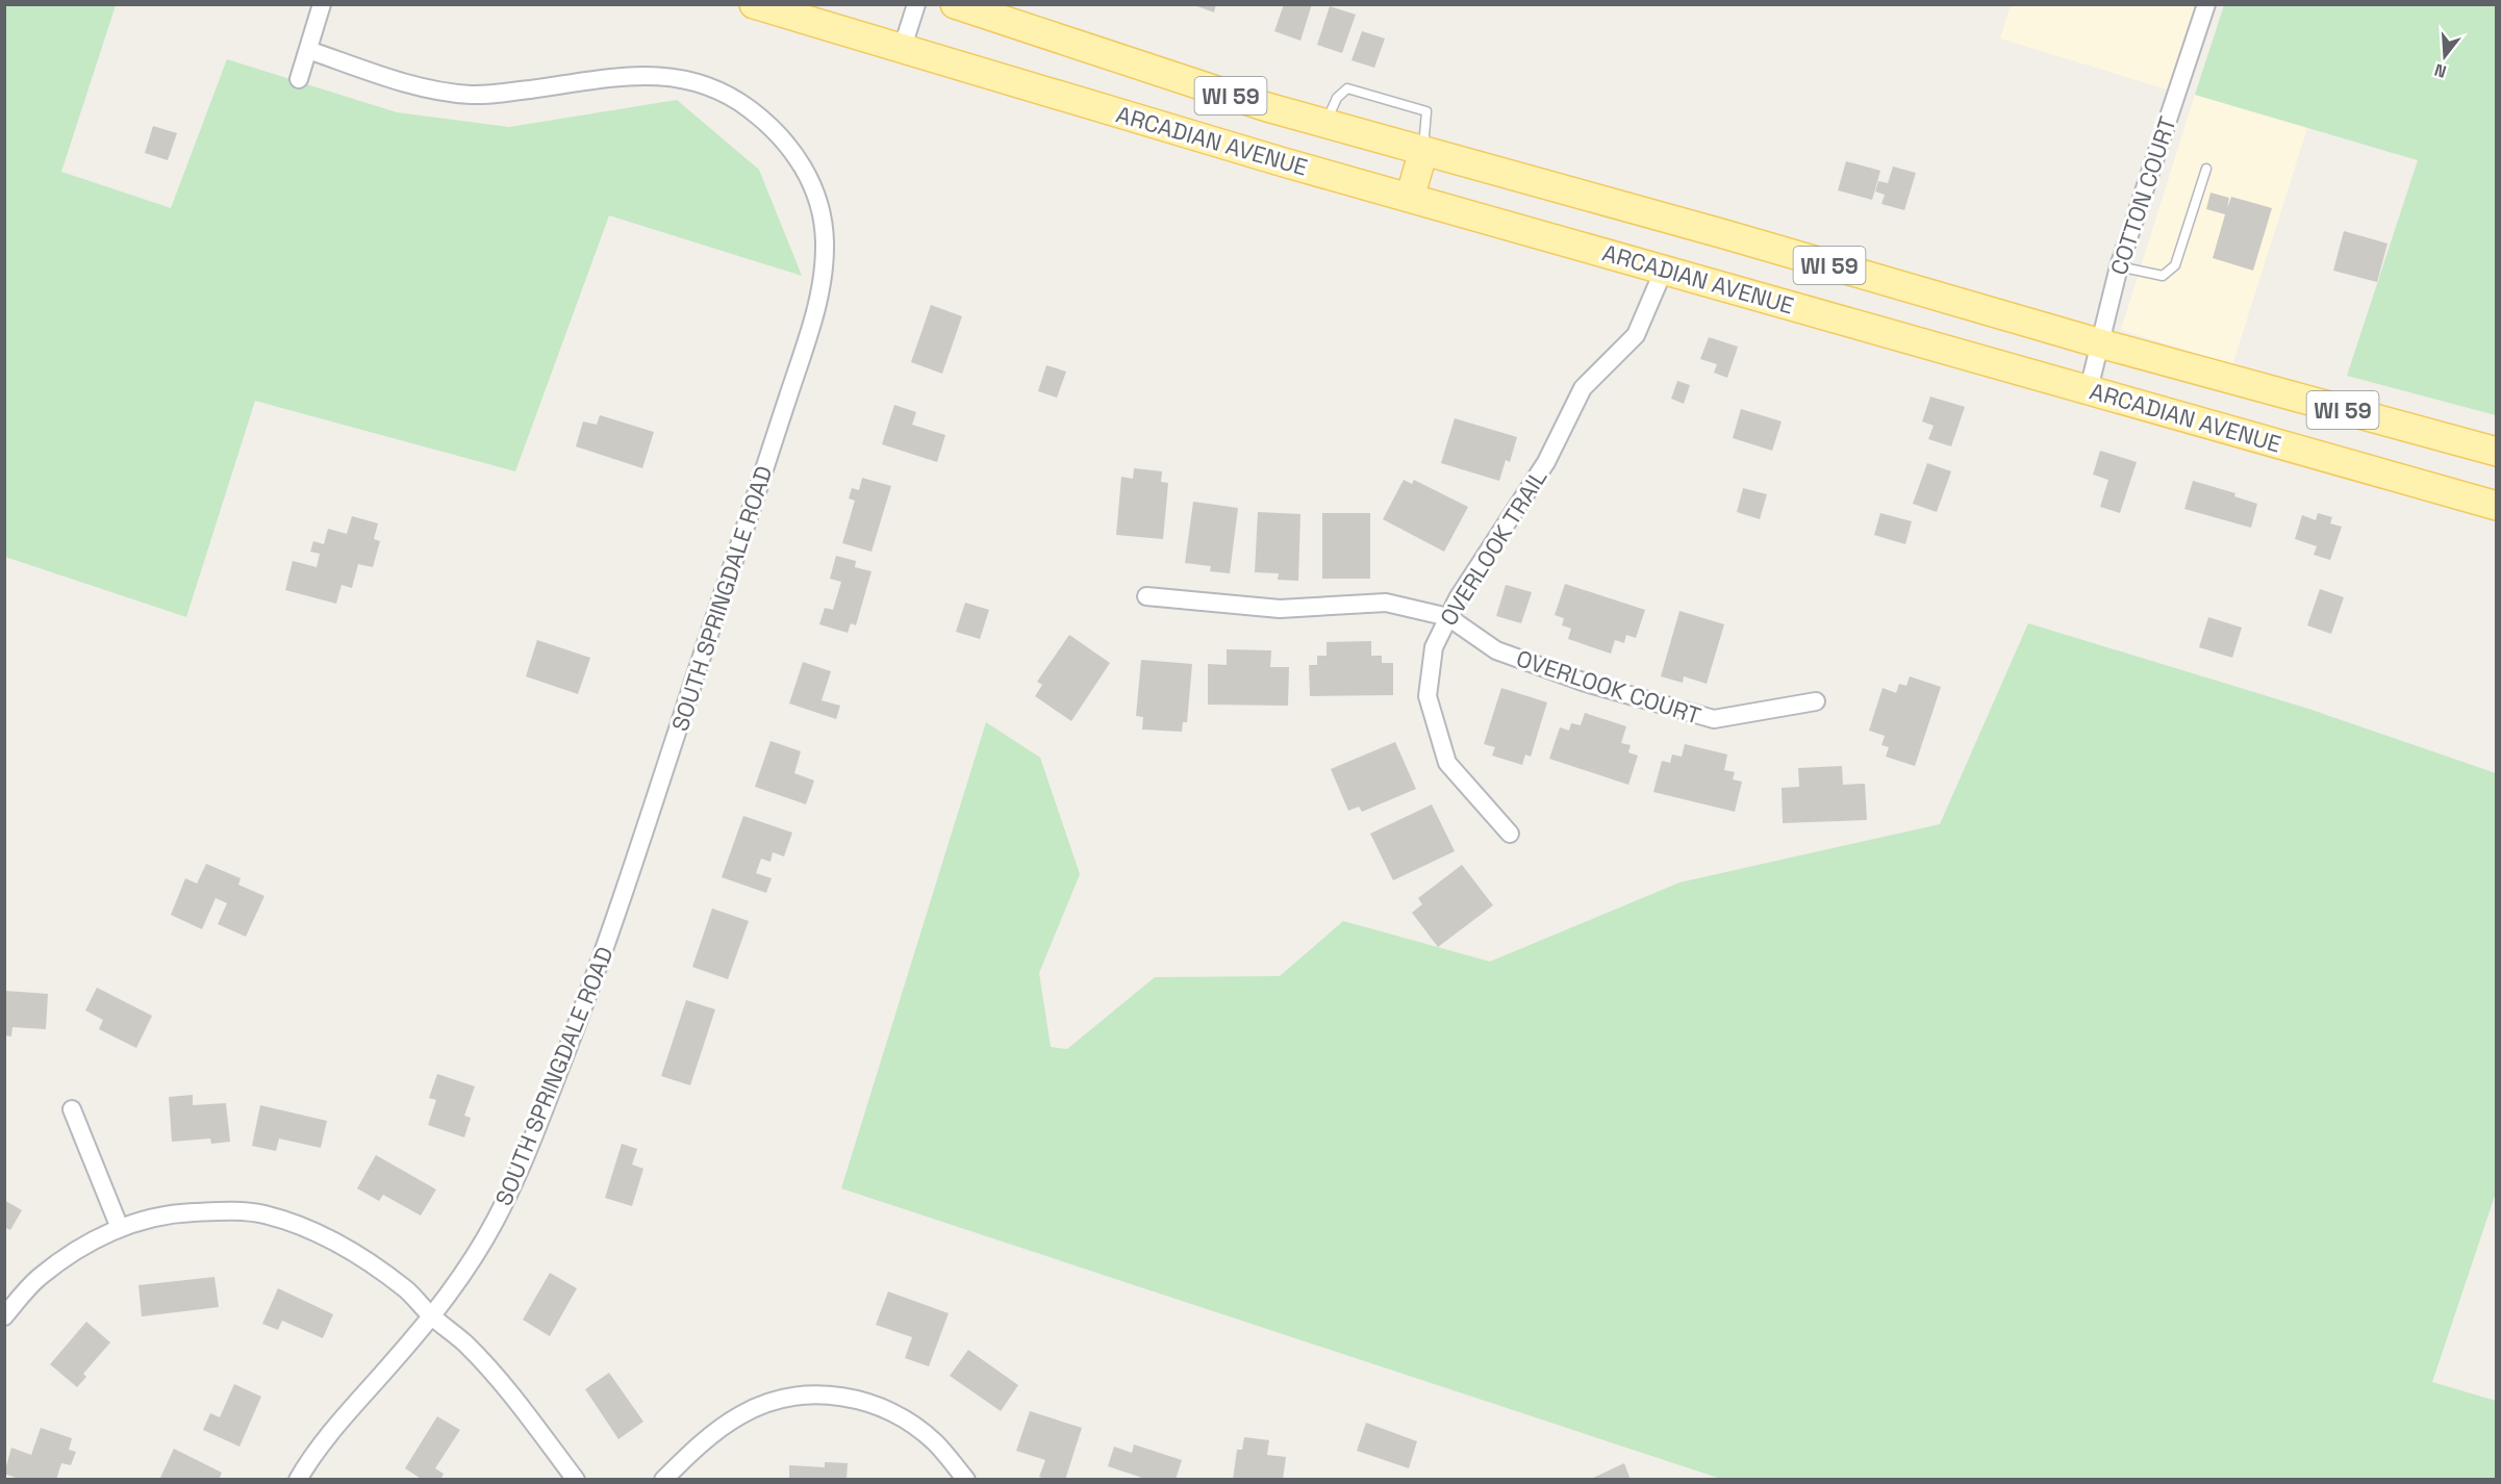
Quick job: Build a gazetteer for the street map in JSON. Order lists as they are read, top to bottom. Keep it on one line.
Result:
{"streets":{"main road":["WI 59","ARCADIAN AVENUE"],"street":["COTTON COURT","OVERLOOK TRAIL","SOUTH SPRINGDALE ROAD","OVERLOOK COURT"]},"crossings":[["WI 59","ARCADIAN AVENUE"],["ARCADIAN AVENUE","COTTON COURT"],["ARCADIAN AVENUE","OVERLOOK TRAIL"],["OVERLOOK TRAIL","OVERLOOK COURT"]],"north":"bottom"}
